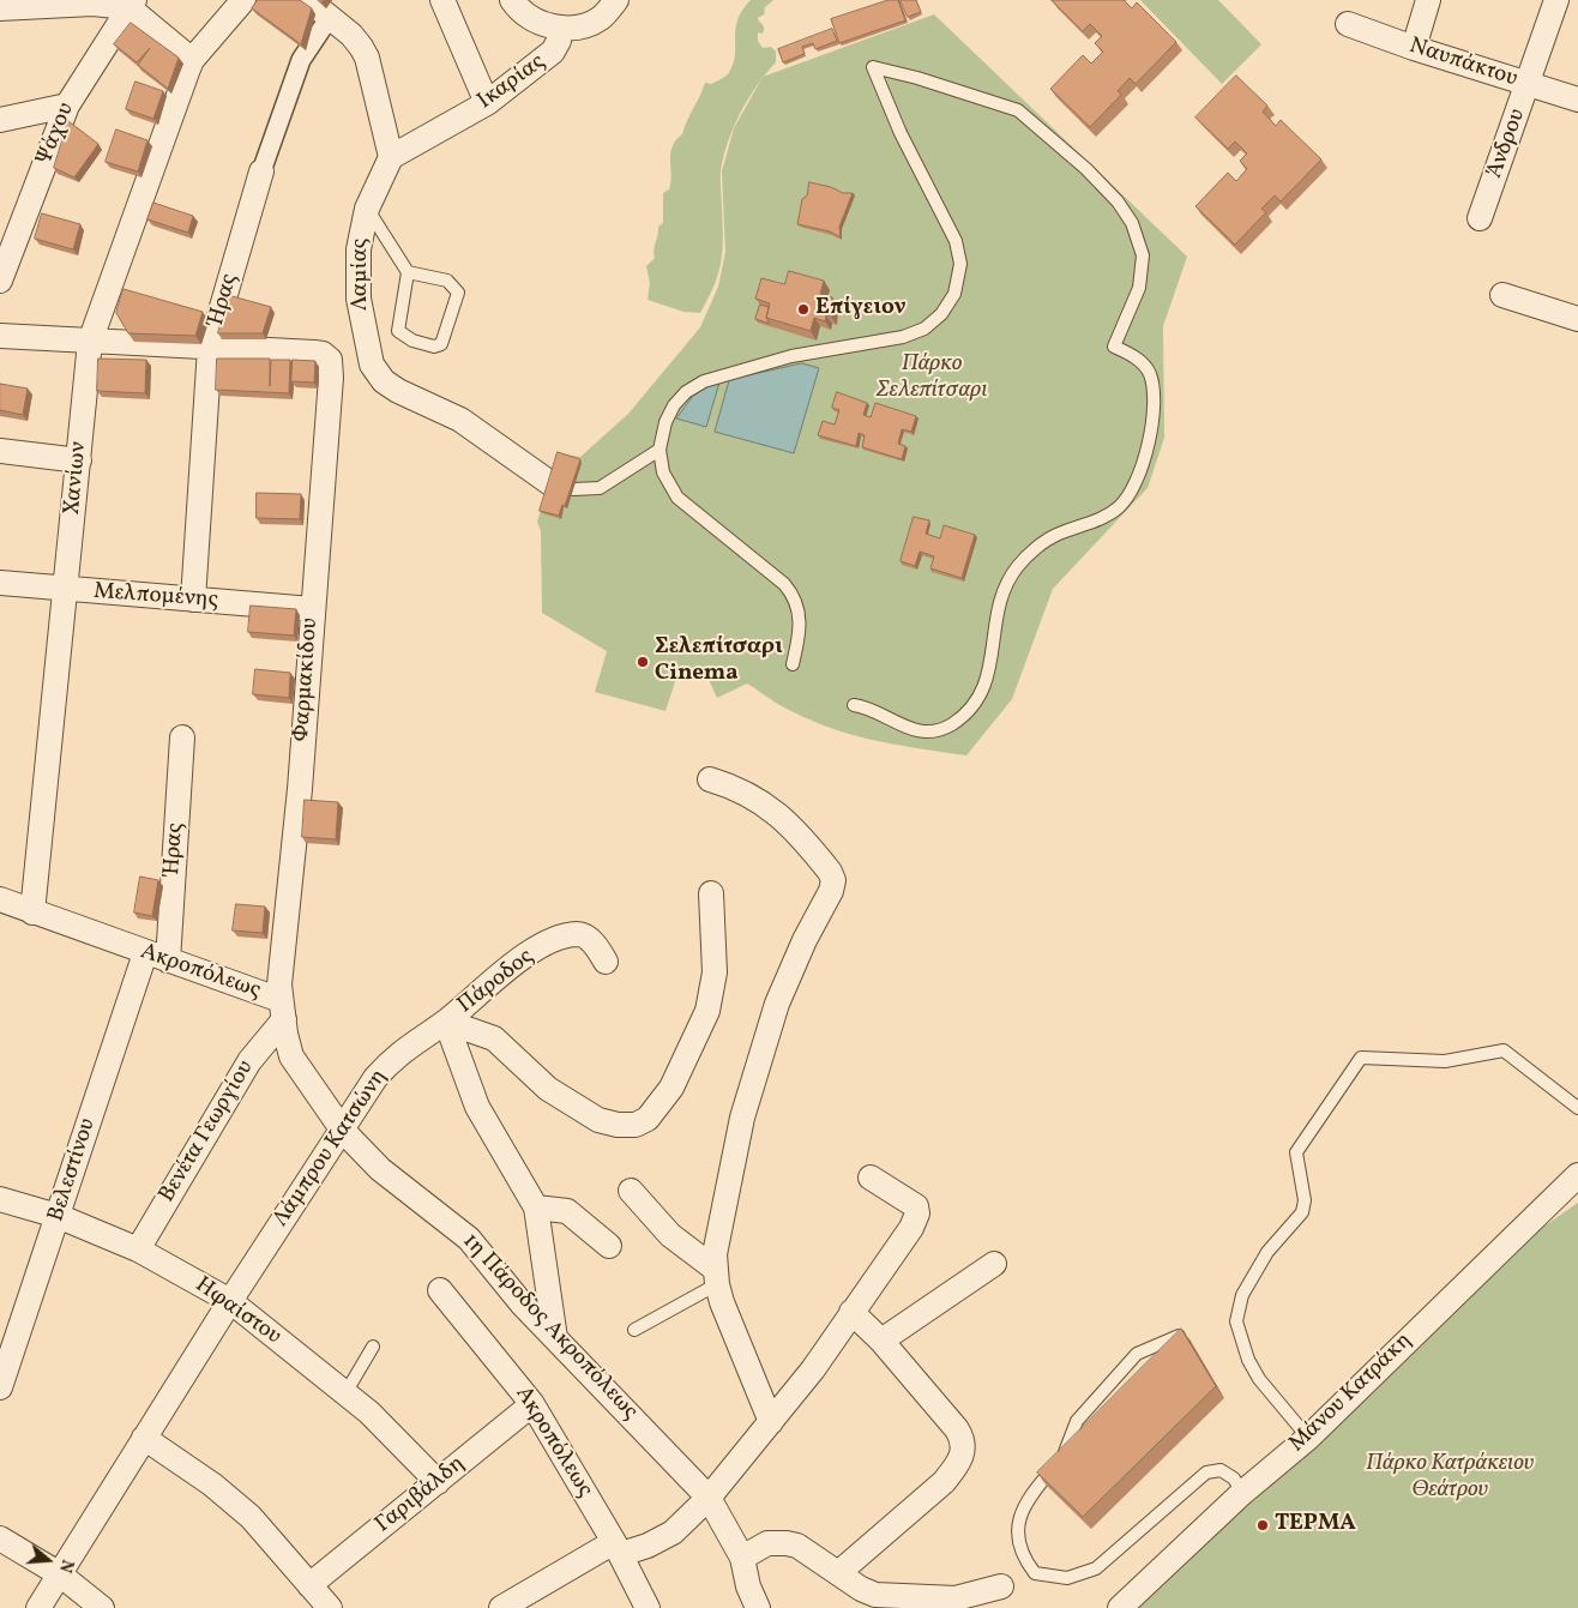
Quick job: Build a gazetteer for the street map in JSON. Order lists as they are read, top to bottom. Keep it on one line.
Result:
{"streets":{"street":["Ναυπάκτου","Ικαρίας","Ψάχου","Άνδρου","Λαμίας","Ήρας","Χανίων","Μελπομένης","Φαρμακίδου","Ακροπόλεως","Πάροδος","Βενέτα Γεωργίου","Λάμπρου Κατσώνη","Βελεστίνου","Ηφαίστου","1η Πάροδος Ακροπόλεως","Μάνου Κατράκη","Γαριβάλδη"]},"crossings":[["Ναυπάκτου","Άνδρου"],["Ικαρίας","Λαμίας"],["Ήρας","Μελπομένης"],["Ήρας","Φαρμακίδου"],["Ήρας","Ακροπόλεως"],["Ήρας","Βελεστίνου"],["Χανίων","Μελπομένης"],["Χανίων","Ακροπόλεως"],["Μελπομένης","Φαρμακίδου"],["Φαρμακίδου","Ακροπόλεως"],["Φαρμακίδου","Βενέτα Γεωργίου"],["Ακροπόλεως","Βενέτα Γεωργίου"],["Ακροπόλεως","Λάμπρου Κατσώνη"],["Ακροπόλεως","Βελεστίνου"],["Ακροπόλεως","1η Πάροδος Ακροπόλεως"],["Ακροπόλεως","Γαριβάλδη"],["Πάροδος","Λάμπρου Κατσώνη"],["Βενέτα Γεωργίου","Ηφαίστου"],["Λάμπρου Κατσώνη","Ηφαίστου"],["Βελεστίνου","Ηφαίστου"],["Ηφαίστου","Γαριβάλδη"]],"parks":["Πάρκο Σελεπίτσαρι","Πάρκο Κατράκειου Θεάτρου"],"places":["Επίγειον","Σελεπίτσαρι Cinema","ΤΕΡΜΑ"],"north":"right"}
